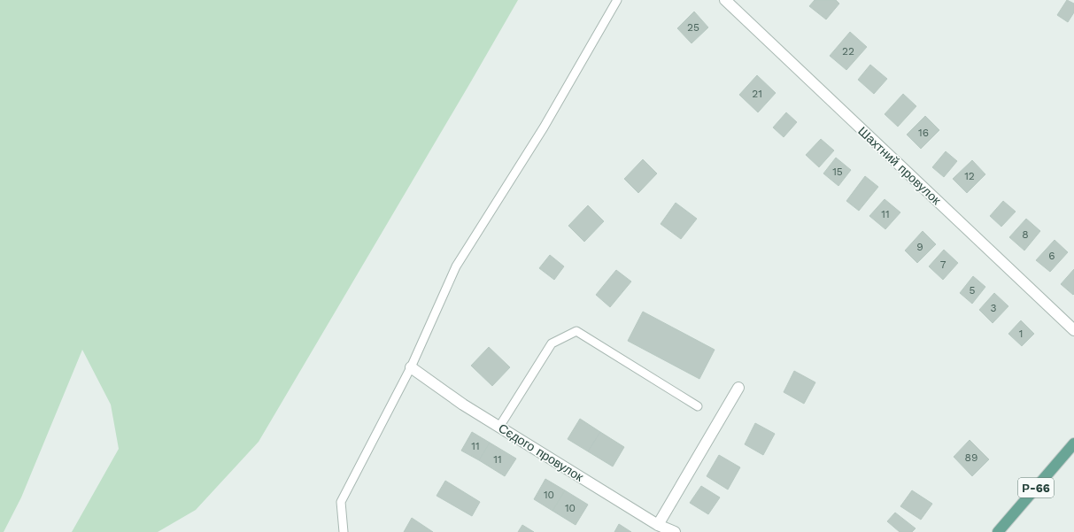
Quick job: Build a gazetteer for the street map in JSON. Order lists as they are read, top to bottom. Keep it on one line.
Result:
{"streets":{"main road":["Р-66"],"street":["Шахтний провулок","Сєдого провулок"]},"house_numbers":["25","22","21","16","15","12","11","8","9","6","7","5","3","1","11","89","11","10","10"]}
